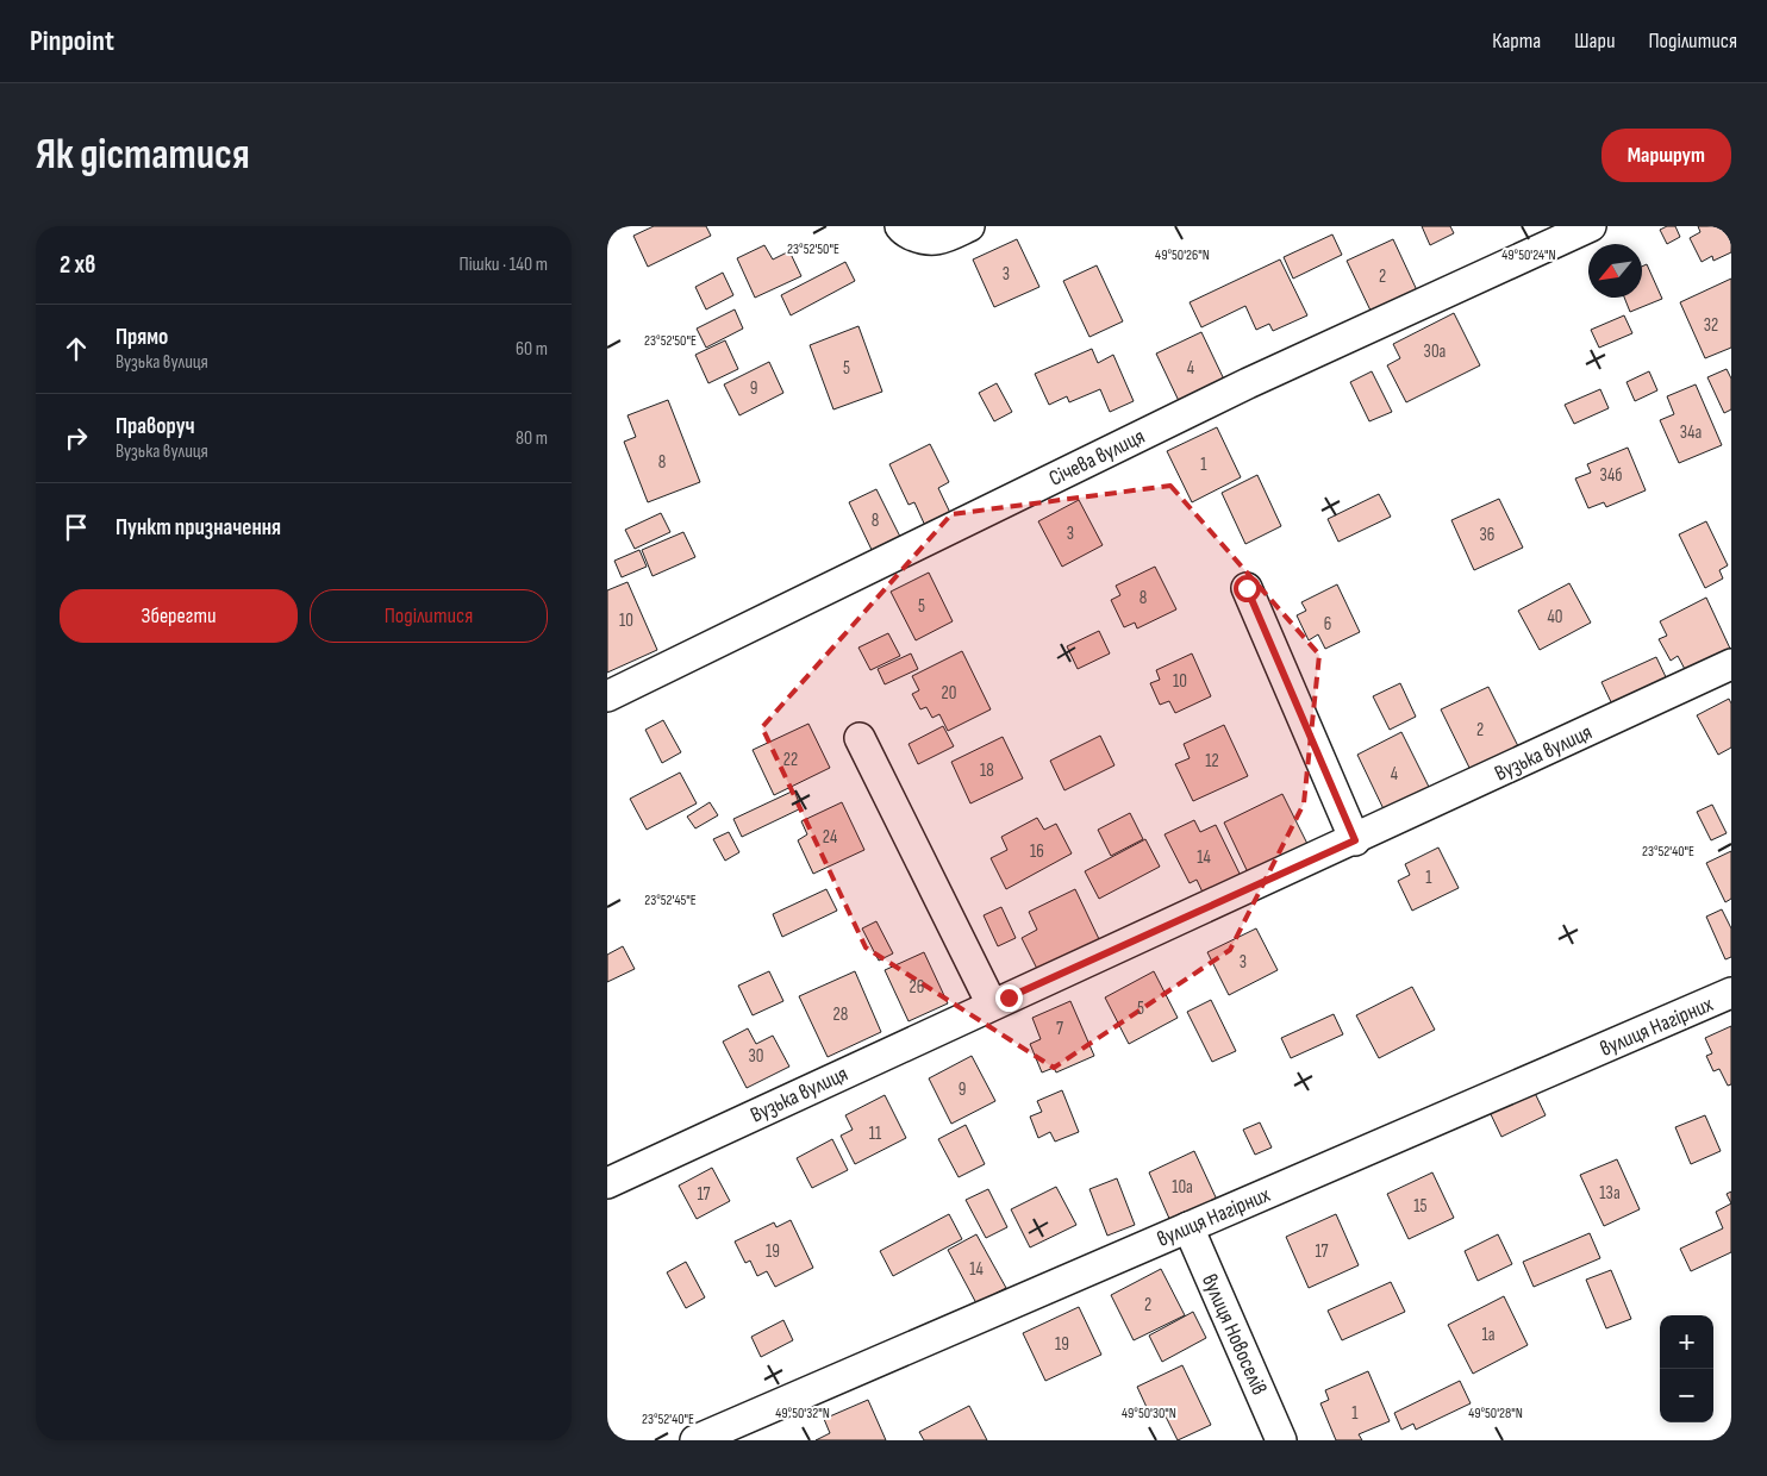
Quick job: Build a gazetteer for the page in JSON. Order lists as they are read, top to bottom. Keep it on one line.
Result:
{"streets":{"street":["Січева вулиця","Вузька вулиця","вулиця Нагірних","вулиця Новоселів"]},"crossings":[["вулиця Нагірних","вулиця Новоселів"]],"house_numbers":["3","2","32","30а","5","4","9","34а","8","1","34б","8","3","36","8","5","40","10","6","10","20","2","22","12","18","4","24","16","14","1","3","26","5","28","7","30","9","11","10а","13а","17","15","19","17","14","2","1а","19","1"],"north":"bottom left","page":{"header":"Pinpoint","nav":["Карта","Шари","Поділитися"],"buttons":["Маршрут",["Зберегти","Поділитися"]],"title":"Як дістатися","heading":["2 хв","Пішки · 140 m"],"list":[["Прямо","Вузька вулиця","60 m"],["Праворуч","Вузька вулиця","80 m"],"Пункт призначення"],"map_buttons":["+","−"]},"coordinates":["23°52'50\"E","49°50'24\"N","49°50'26\"N","23°52'40\"E","23°52'45\"E","49°50'32\"N","49°50'30\"N","49°50'28\"N"]}
